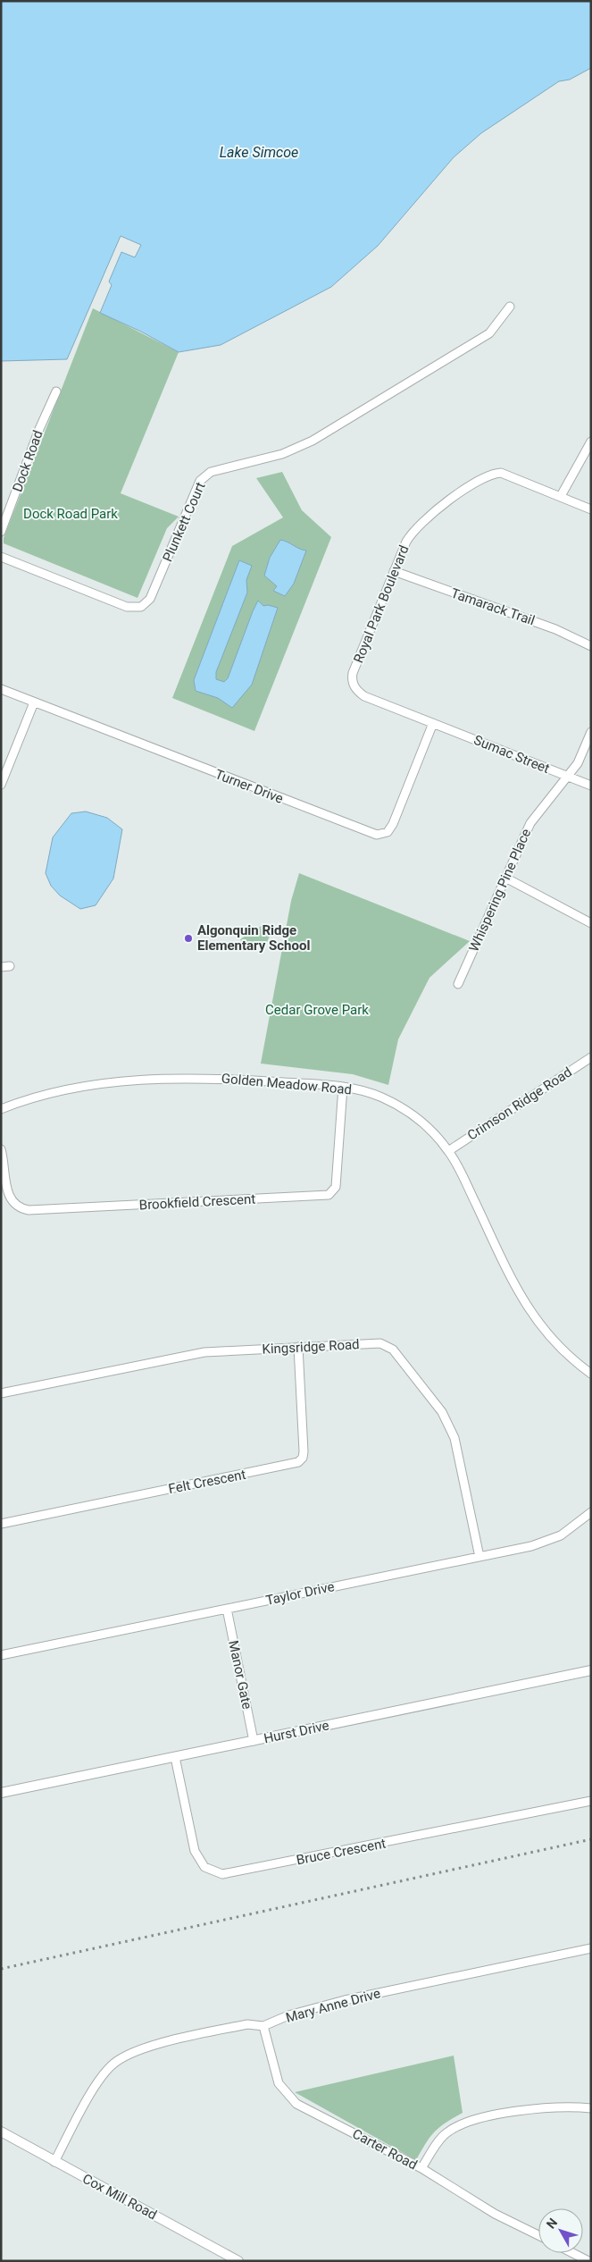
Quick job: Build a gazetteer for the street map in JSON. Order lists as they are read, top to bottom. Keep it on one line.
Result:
{"streets":{"street":["Dock Road","Plunkett Court","Royal Park Boulevard","Tamarack Trail","Sumac Street","Turner Drive","Whispering Pine Place","Golden Meadow Road","Crimson Ridge Road","Brookfield Crescent","Kingsridge Road","Felt Crescent","Taylor Drive","Manor Gate","Hurst Drive","Bruce Crescent","Mary Anne Drive","Carter Road","Cox Mill Road"]},"crossings":[["Royal Park Boulevard","Tamarack Trail"],["Royal Park Boulevard","Sumac Street"],["Royal Park Boulevard","Turner Drive"],["Sumac Street","Turner Drive"],["Sumac Street","Whispering Pine Place"],["Golden Meadow Road","Crimson Ridge Road"],["Golden Meadow Road","Brookfield Crescent"],["Kingsridge Road","Felt Crescent"],["Kingsridge Road","Taylor Drive"],["Taylor Drive","Manor Gate"],["Manor Gate","Hurst Drive"],["Hurst Drive","Bruce Crescent"],["Mary Anne Drive","Carter Road"],["Mary Anne Drive","Cox Mill Road"]],"water":["Lake Simcoe"],"parks":["Dock Road Park","Cedar Grove Park"],"places":["Algonquin Ridge Elementary School"],"north":"top left"}
